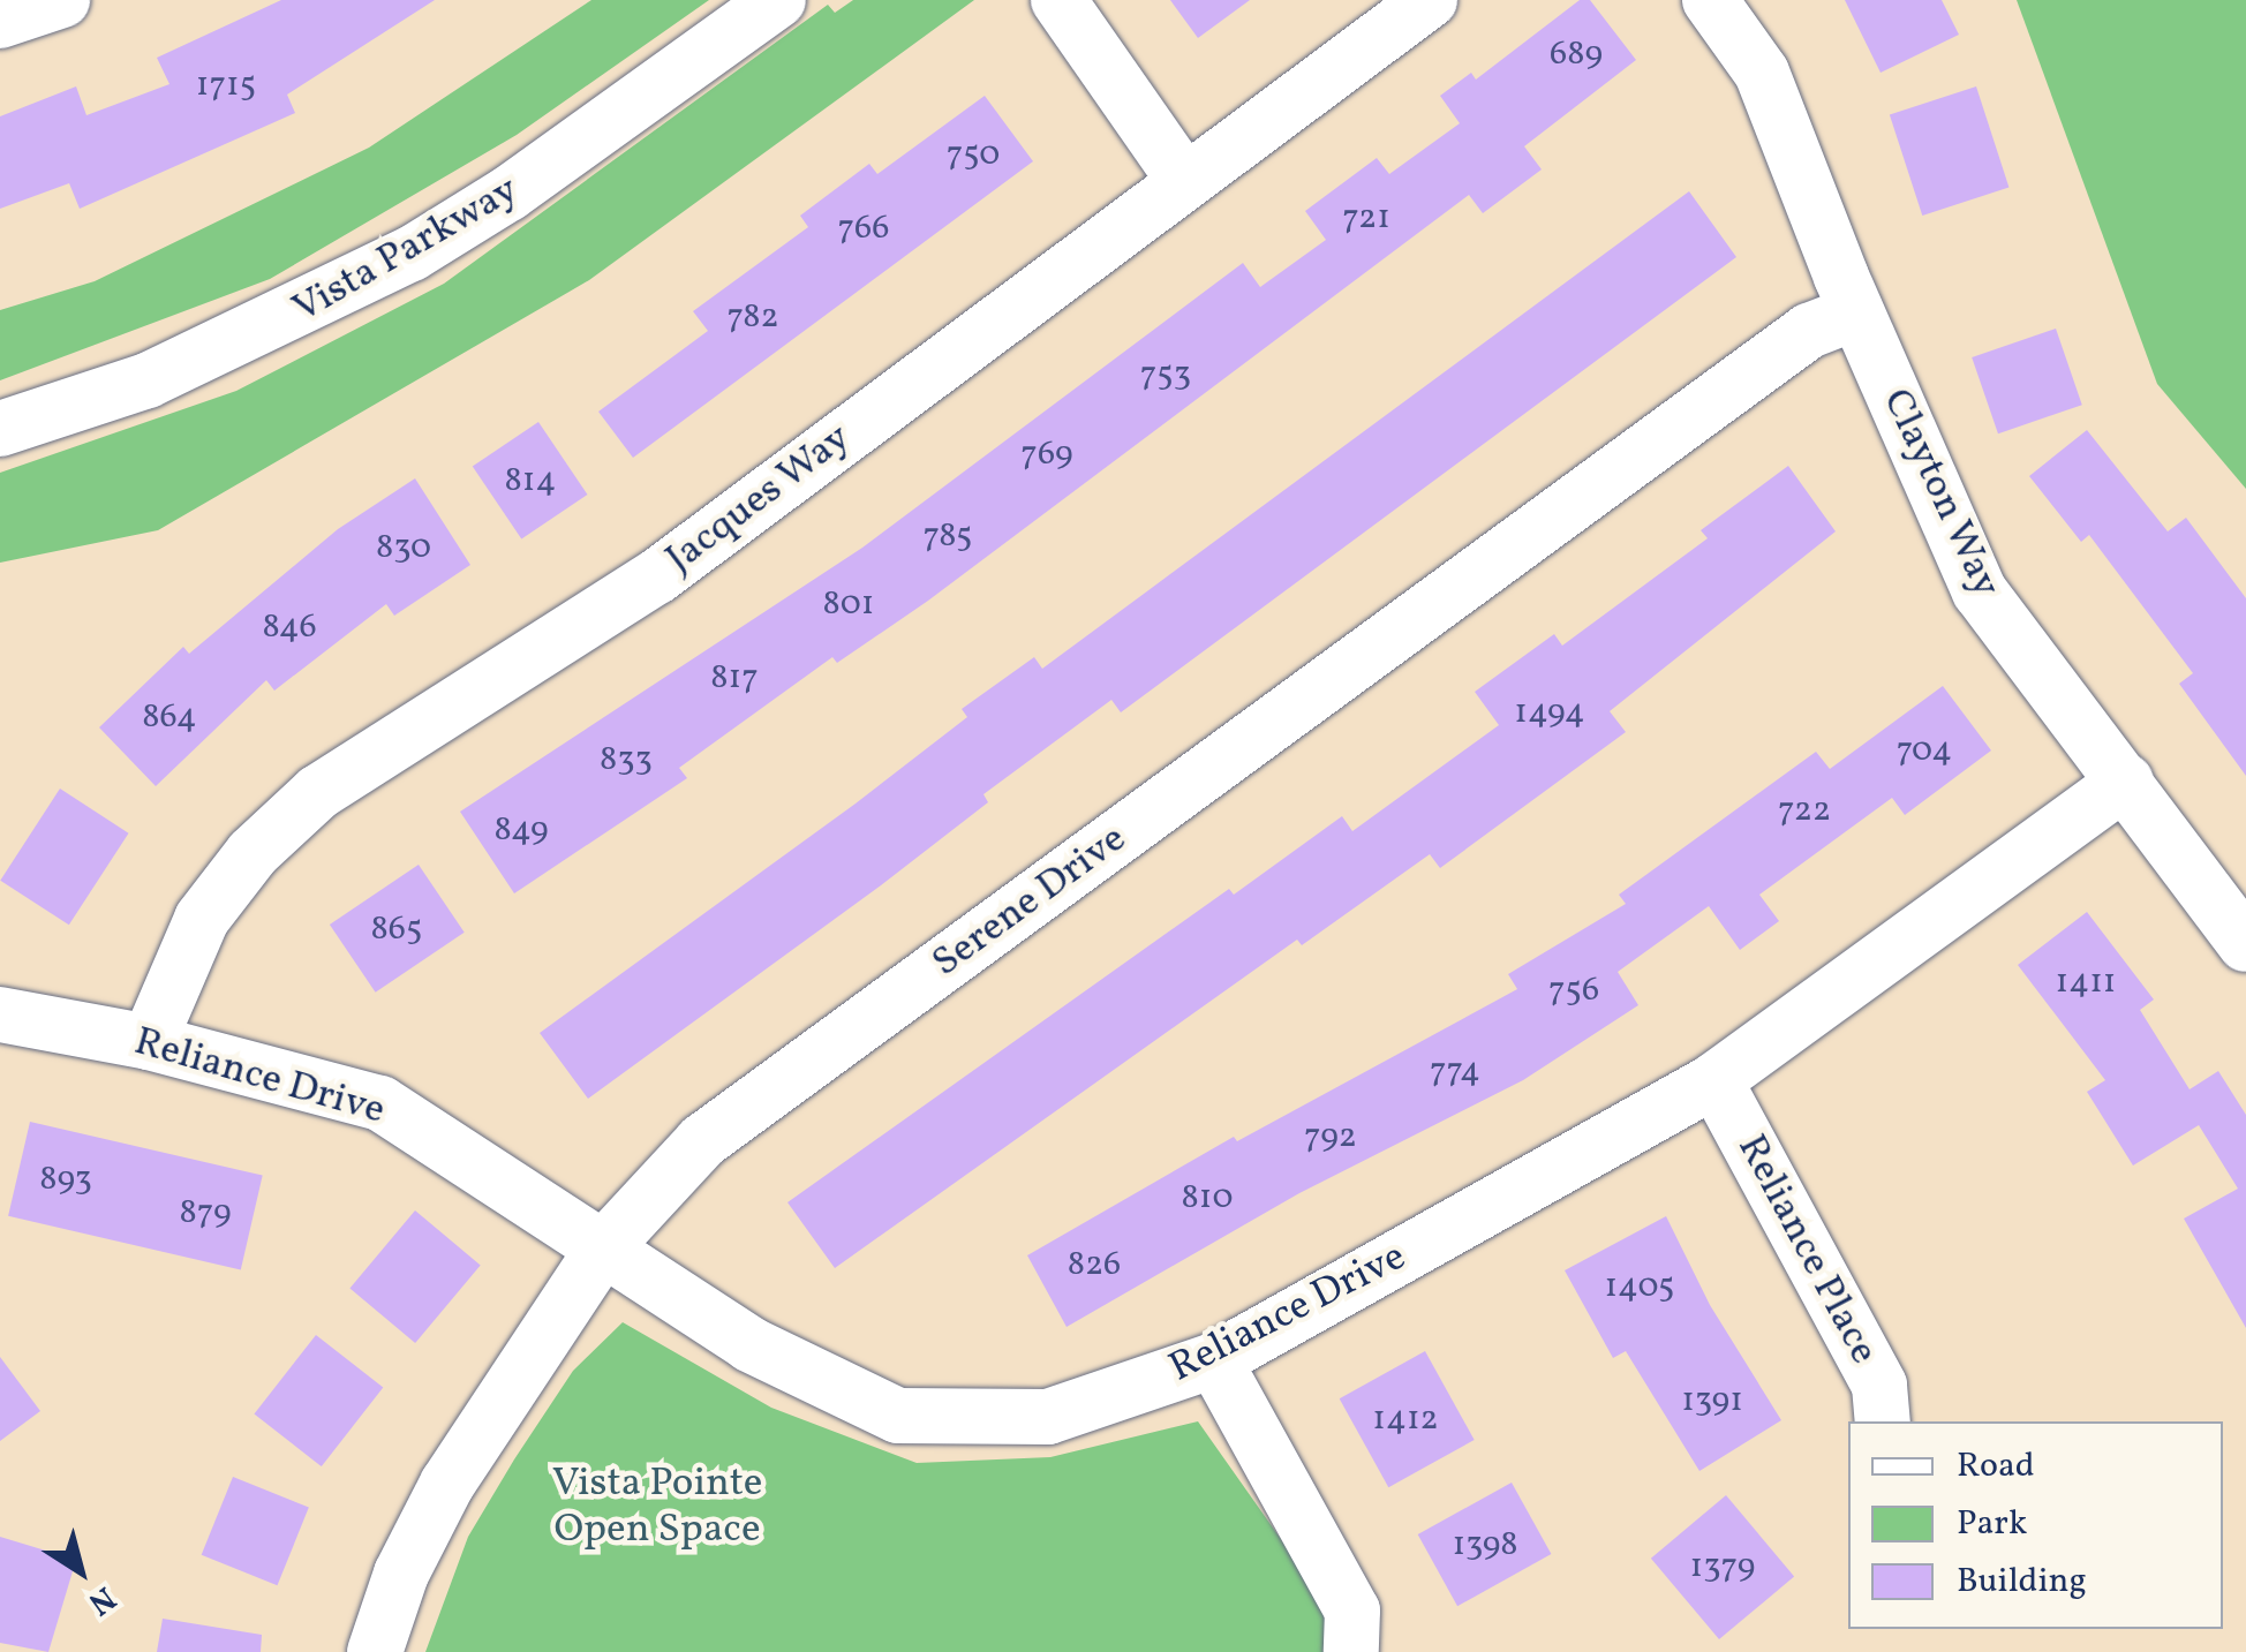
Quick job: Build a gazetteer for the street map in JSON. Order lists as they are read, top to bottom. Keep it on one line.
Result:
{"streets":{"street":["Vista Parkway","Clayton Way","Jacques Way","Serene Drive","Reliance Drive","Reliance Place"]},"crossings":[["Clayton Way","Serene Drive"],["Clayton Way","Reliance Drive"],["Jacques Way","Reliance Drive"],["Serene Drive","Reliance Drive"],["Reliance Drive","Reliance Place"]],"parks":["Vista Pointe Open Space"],"house_numbers":["689","1715","750","721","766","782","753","769","814","785","830","801","846","817","1494","864","704","833","722","849","865","1411","756","774","792","893","810","879","826","1405","1391","1412","1398","1379"],"legend":["Road","Park","Building"],"north":"bottom right"}
